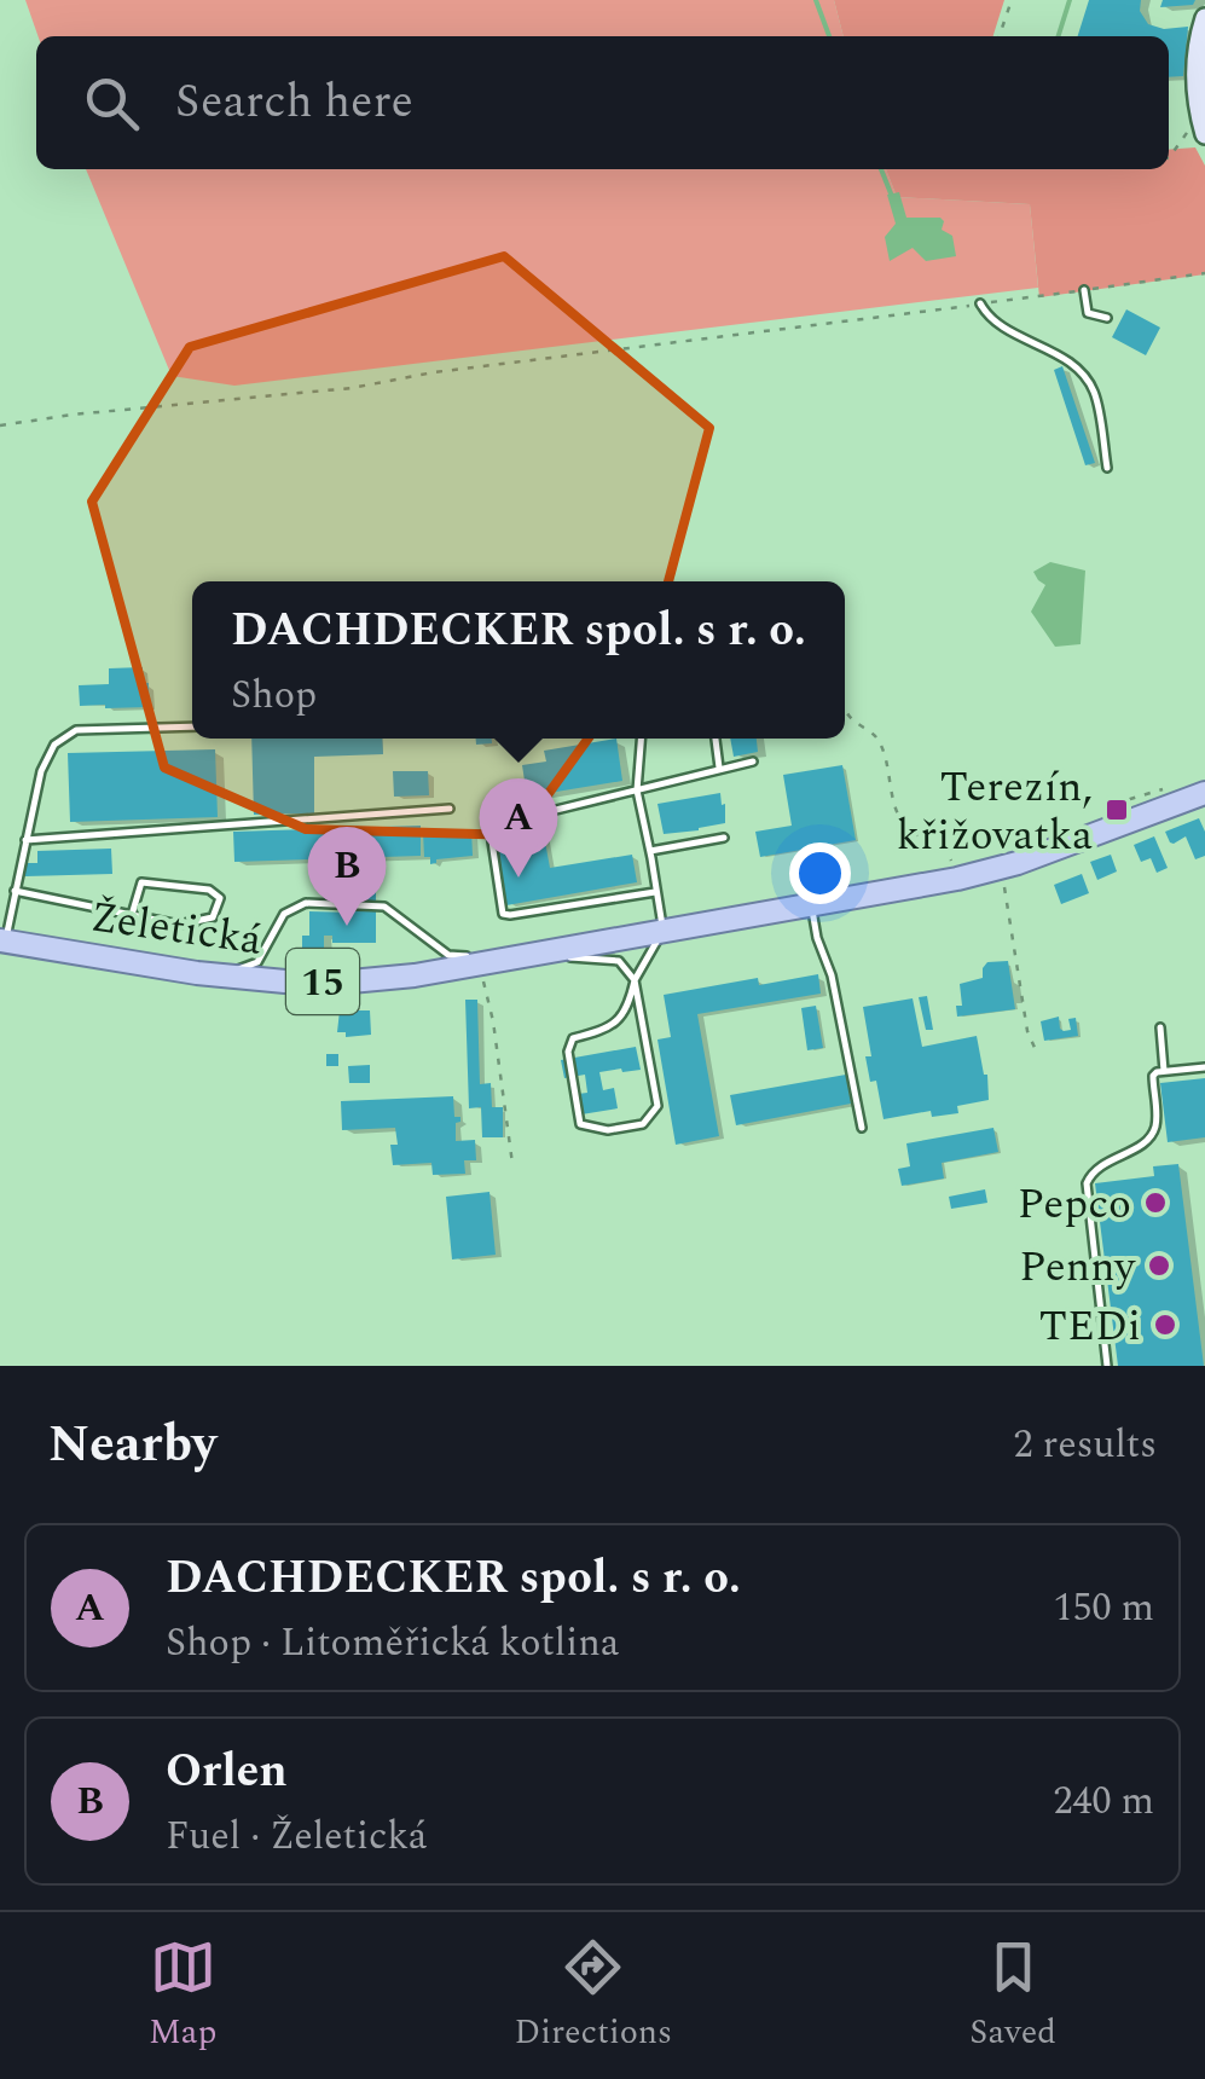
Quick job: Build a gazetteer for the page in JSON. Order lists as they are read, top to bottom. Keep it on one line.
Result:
{"streets":{"main road":["Želetická","15"]},"crossings":[["Želetická","15"]],"places":{"transit":["Terezín, křižovatka"],"other":["Pepco","Penny","TEDi"]},"page":{"search":"Search here","popup":["DACHDECKER spol. s r. o.","Shop"],"pins":["A","B"],"heading":["Nearby","2 results"],"list":[{"mark":"A","name":"DACHDECKER spol. s r. o.","note":"Shop · Litoměřická kotlina","value":"150 m"},{"mark":"B","name":"Orlen","note":"Fuel · Želetická","value":"240 m"}],"nav":["Map","Directions","Saved"]}}
